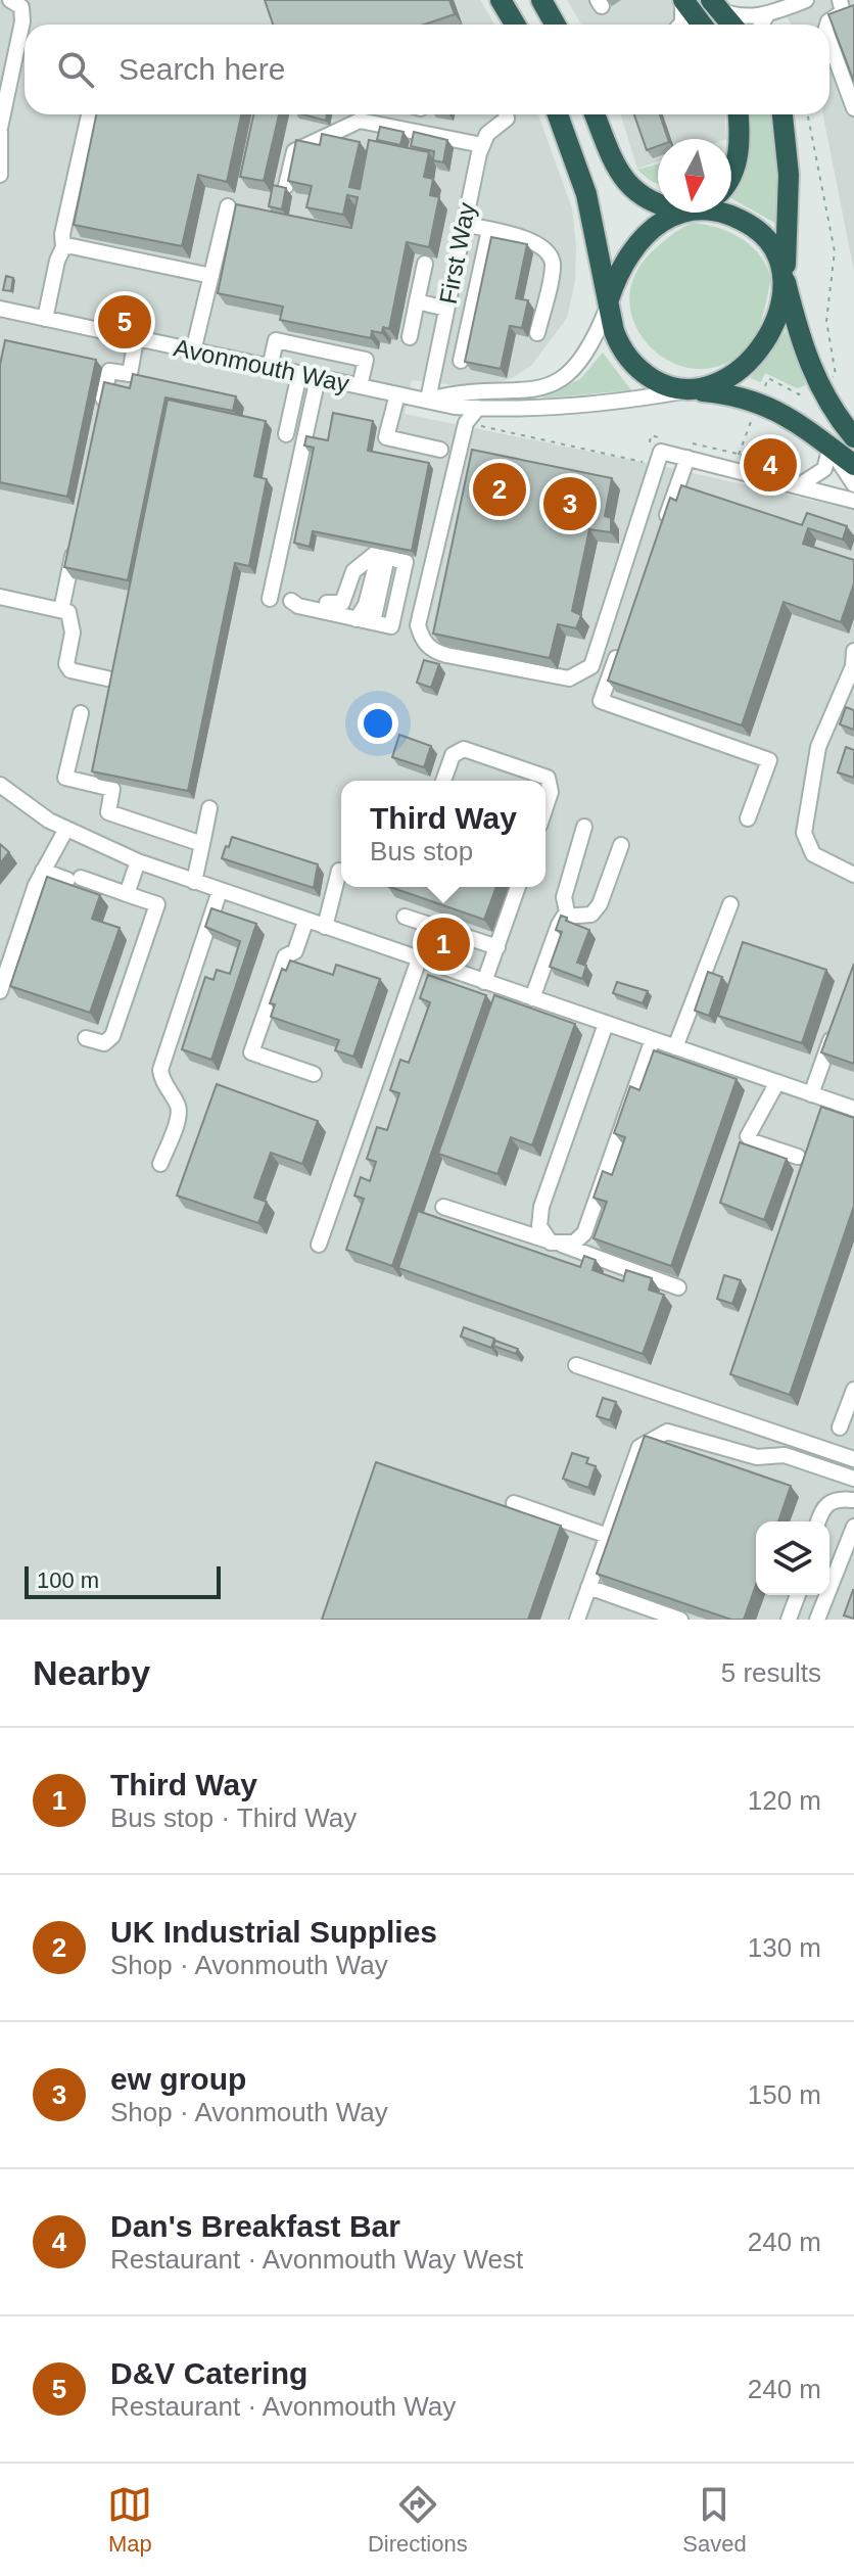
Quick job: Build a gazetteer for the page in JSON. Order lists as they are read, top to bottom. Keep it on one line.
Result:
{"streets":{"street":["First Way","Avonmouth Way"]},"crossings":[["First Way","Avonmouth Way"]],"scale_bar":"100 m","north":"bottom","page":{"search":"Search here","pins":["5","4","2","3","1"],"popup":["Third Way","Bus stop"],"scale":"100 m","heading":["Nearby","5 results"],"list":[{"mark":"1","name":"Third Way","note":"Bus stop · Third Way","value":"120 m"},{"mark":"2","name":"UK Industrial Supplies","note":"Shop · Avonmouth Way","value":"130 m"},{"mark":"3","name":"ew group","note":"Shop · Avonmouth Way","value":"150 m"},{"mark":"4","name":"Dan's Breakfast Bar","note":"Restaurant · Avonmouth Way West","value":"240 m"},{"mark":"5","name":"D&V Catering","note":"Restaurant · Avonmouth Way","value":"240 m"}],"nav":["Map","Directions","Saved"]}}
